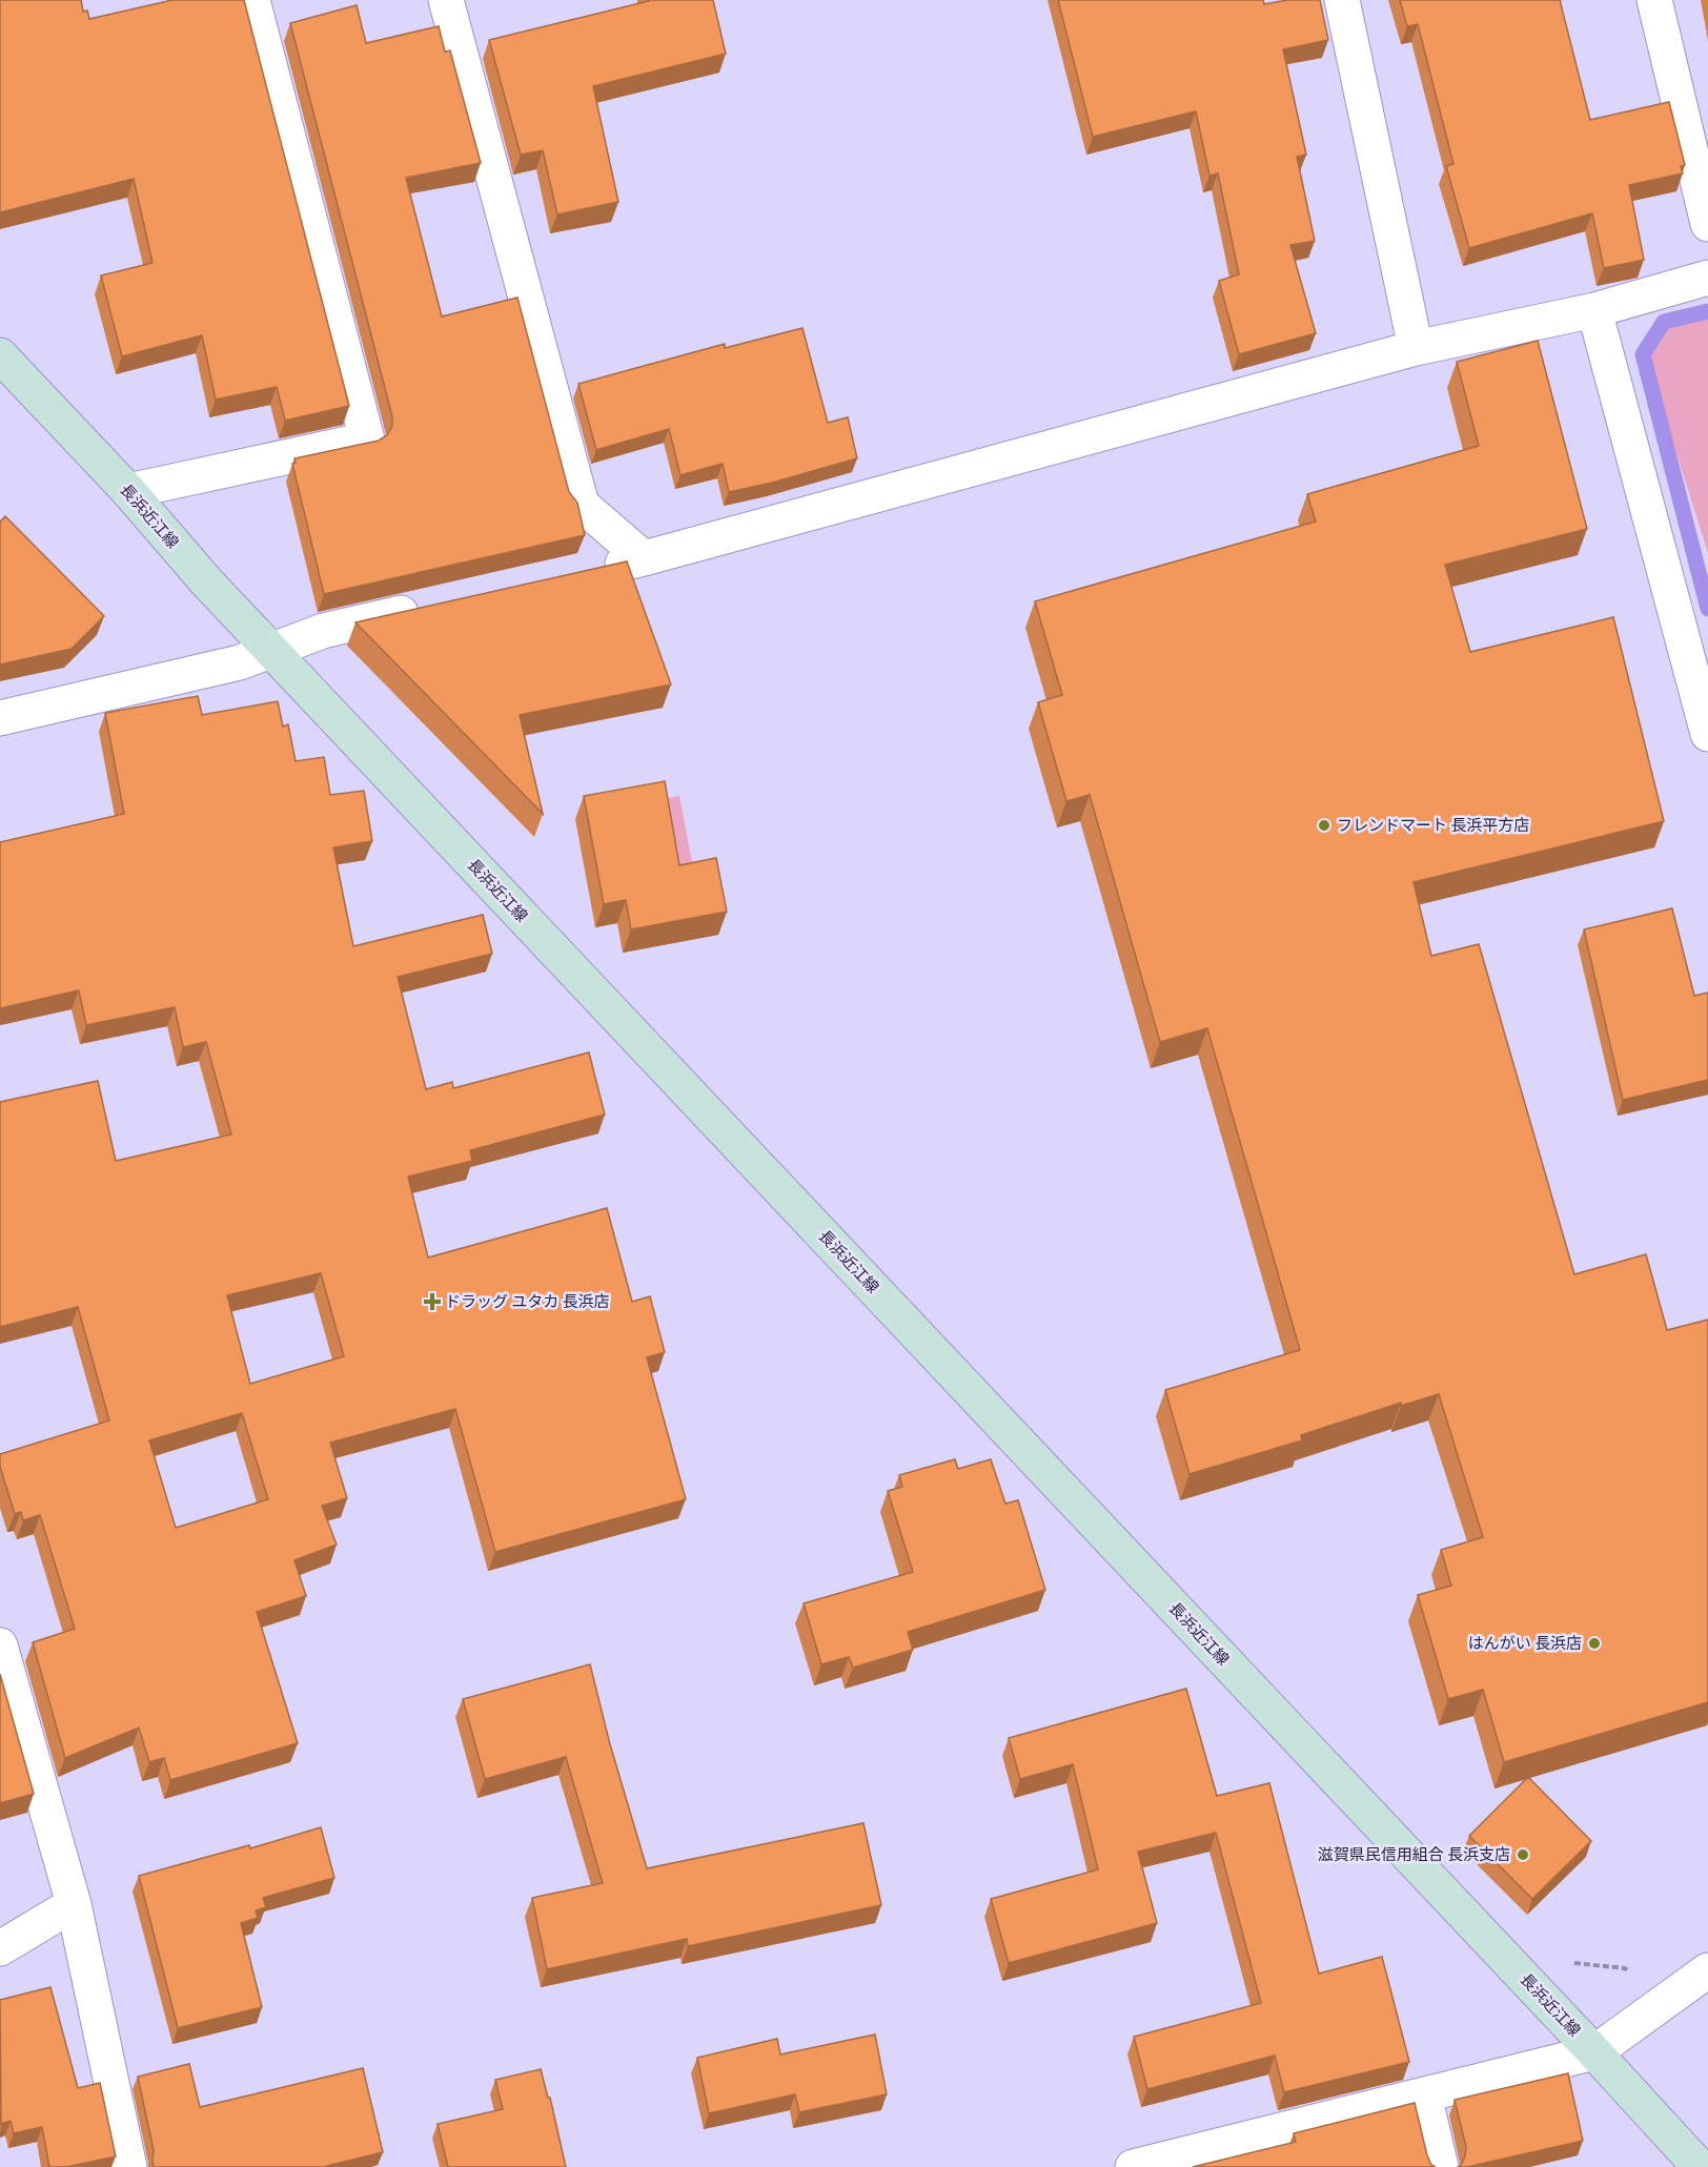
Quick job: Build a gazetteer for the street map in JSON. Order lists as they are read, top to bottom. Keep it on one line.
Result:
{"streets":{"main road":["長浜近江線"]},"places":{"other":["フレンドマート 長浜平方店","はんがい 長浜店","滋賀県民信用組合 長浜支店"],"health":["ドラッグ ユタカ 長浜店"]}}
